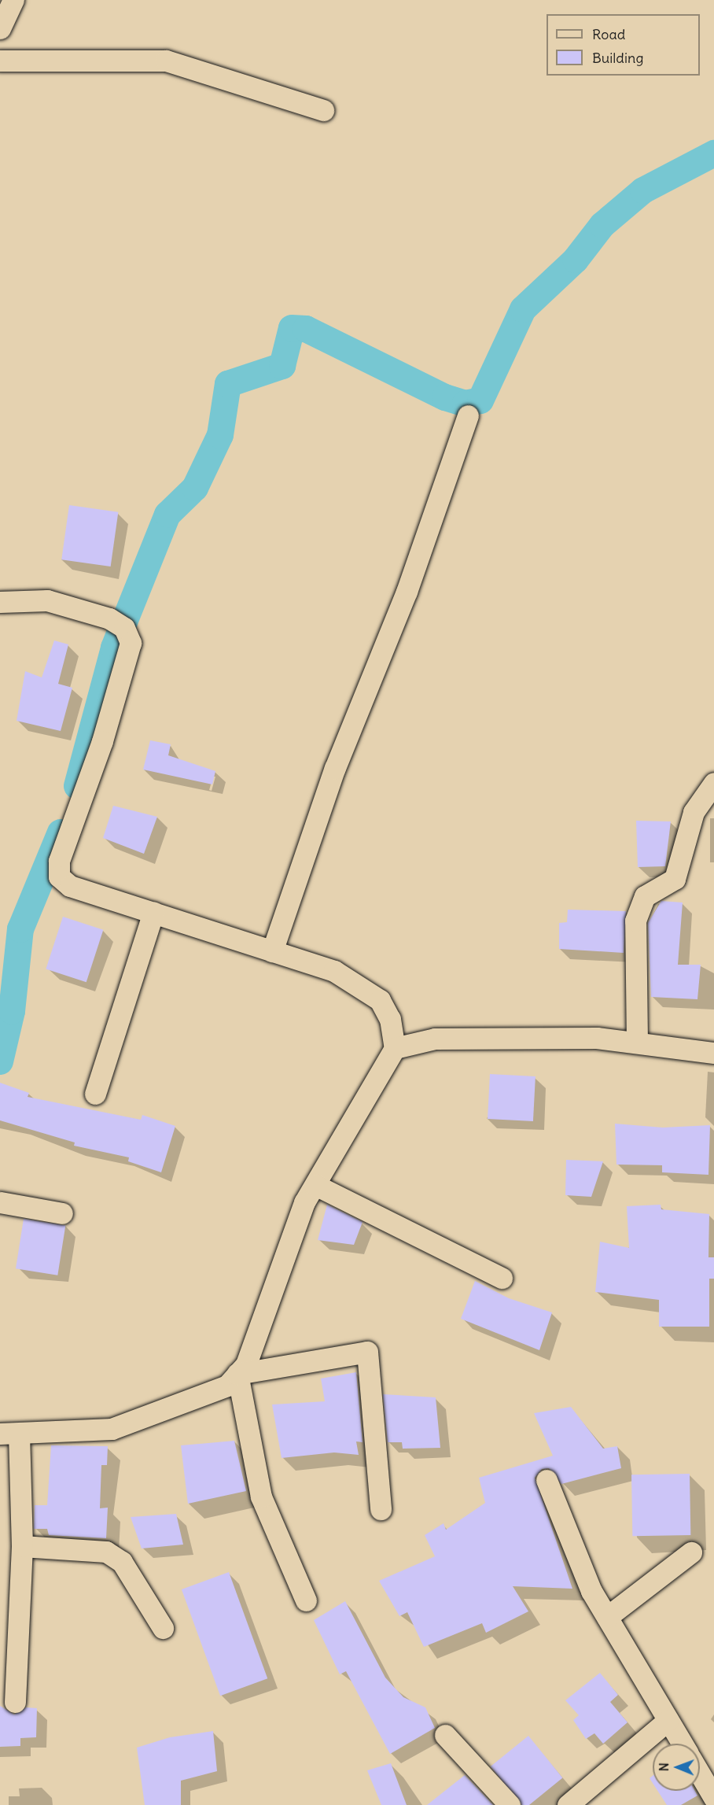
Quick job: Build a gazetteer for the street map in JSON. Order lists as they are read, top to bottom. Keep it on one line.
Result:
{"legend":["Road","Building"],"north":"left"}
